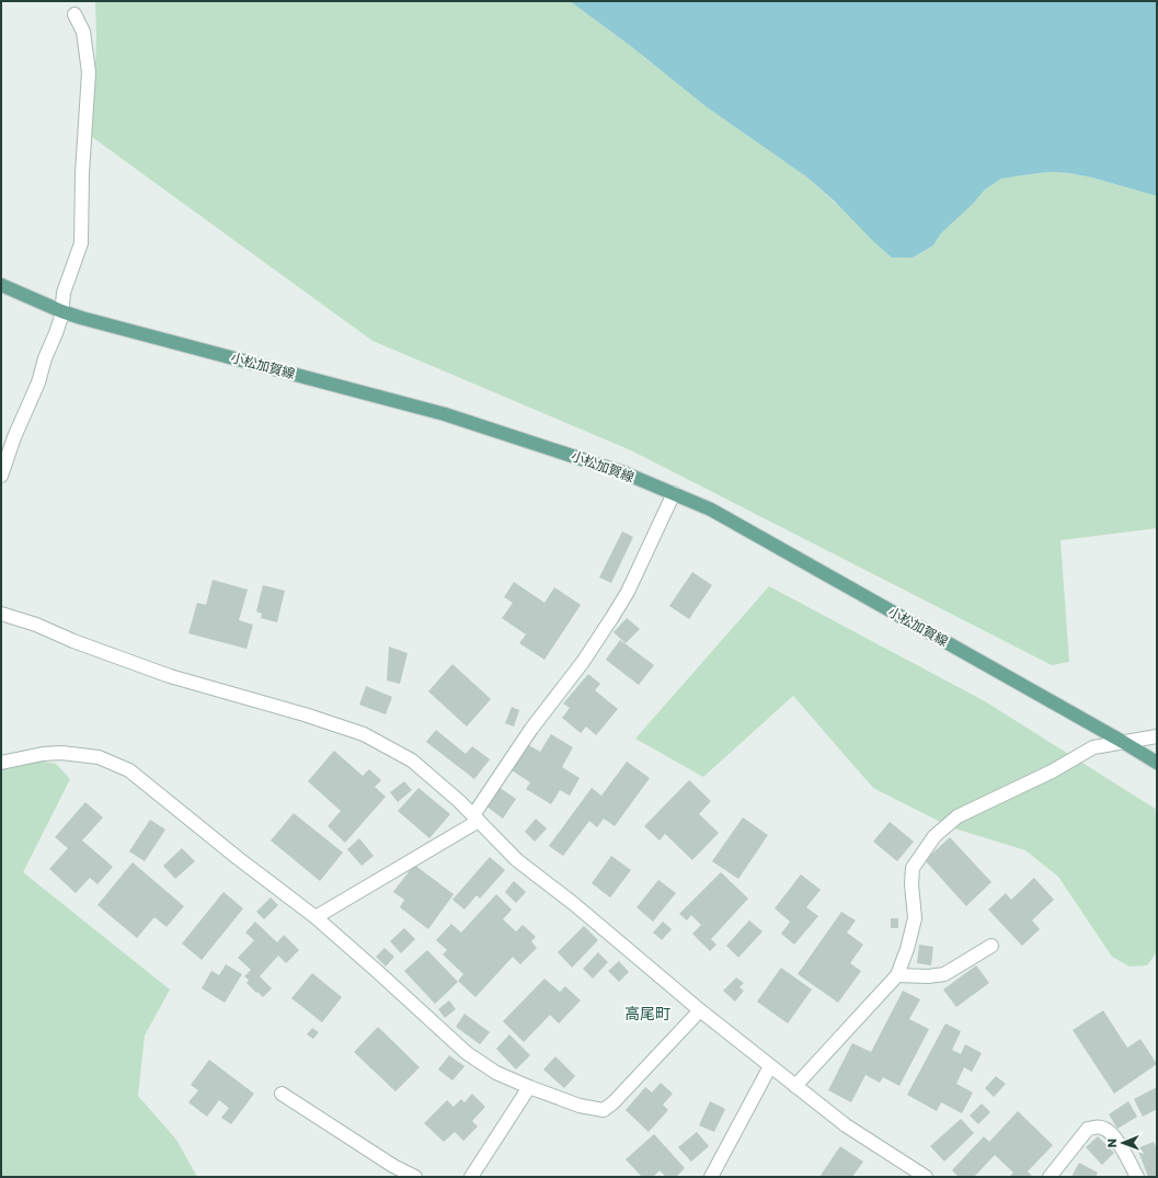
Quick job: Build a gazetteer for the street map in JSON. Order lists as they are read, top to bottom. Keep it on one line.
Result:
{"streets":{"main road":["小松加賀線"]},"districts":["高尾町"],"north":"left"}
